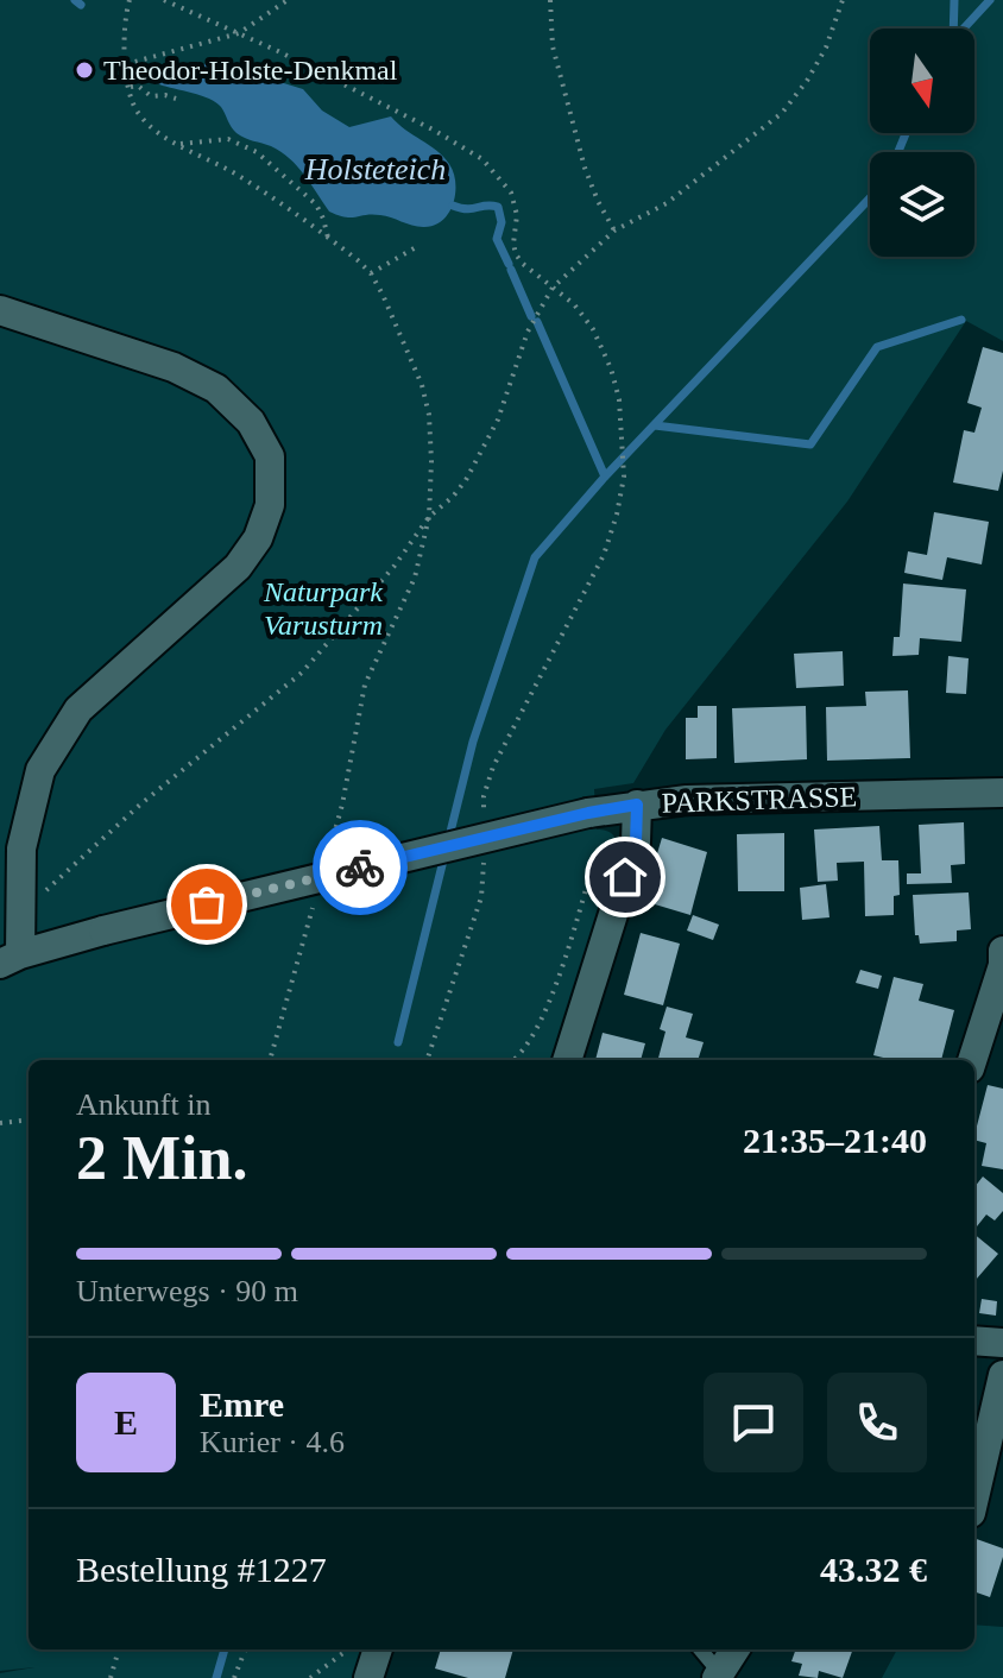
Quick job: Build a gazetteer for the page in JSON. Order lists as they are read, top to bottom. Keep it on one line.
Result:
{"streets":{"street":["PARKSTRASSE"]},"water":["Holsteteich"],"parks":["Naturpark Varusturm"],"places":["Theodor-Holste-Denkmal"],"north":"bottom","page":{"heading":["2 Min.","Ankunft in","21:35–21:40"],"panel":["Emre","Kurier · 4.6","Bestellung #1227","43.32 €"],"bar":"Unterwegs · 90 m","round":"E"}}
